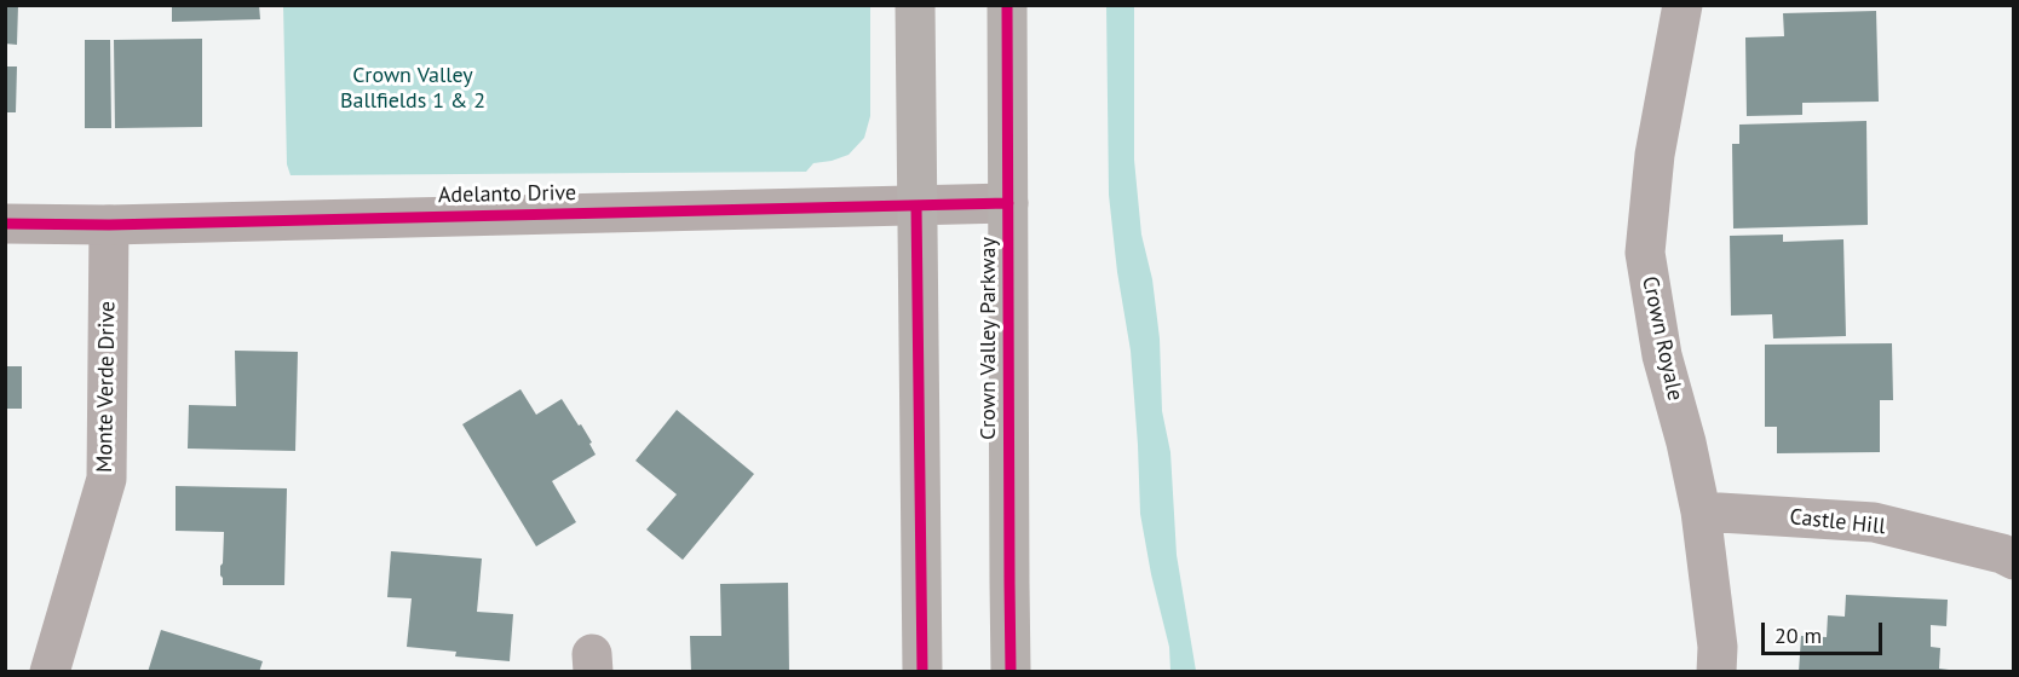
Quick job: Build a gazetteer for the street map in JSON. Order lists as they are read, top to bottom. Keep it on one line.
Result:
{"streets":{"main road":["Crown Valley Parkway"],"street":["Adelanto Drive","Crown Royale","Monte Verde Drive","Castle Hill"]},"crossings":[["Adelanto Drive","Crown Valley Parkway"],["Adelanto Drive","Monte Verde Drive"],["Crown Royale","Castle Hill"]],"parks":["Crown Valley Ballfields 1 & 2"],"scale_bar":"20 m"}
